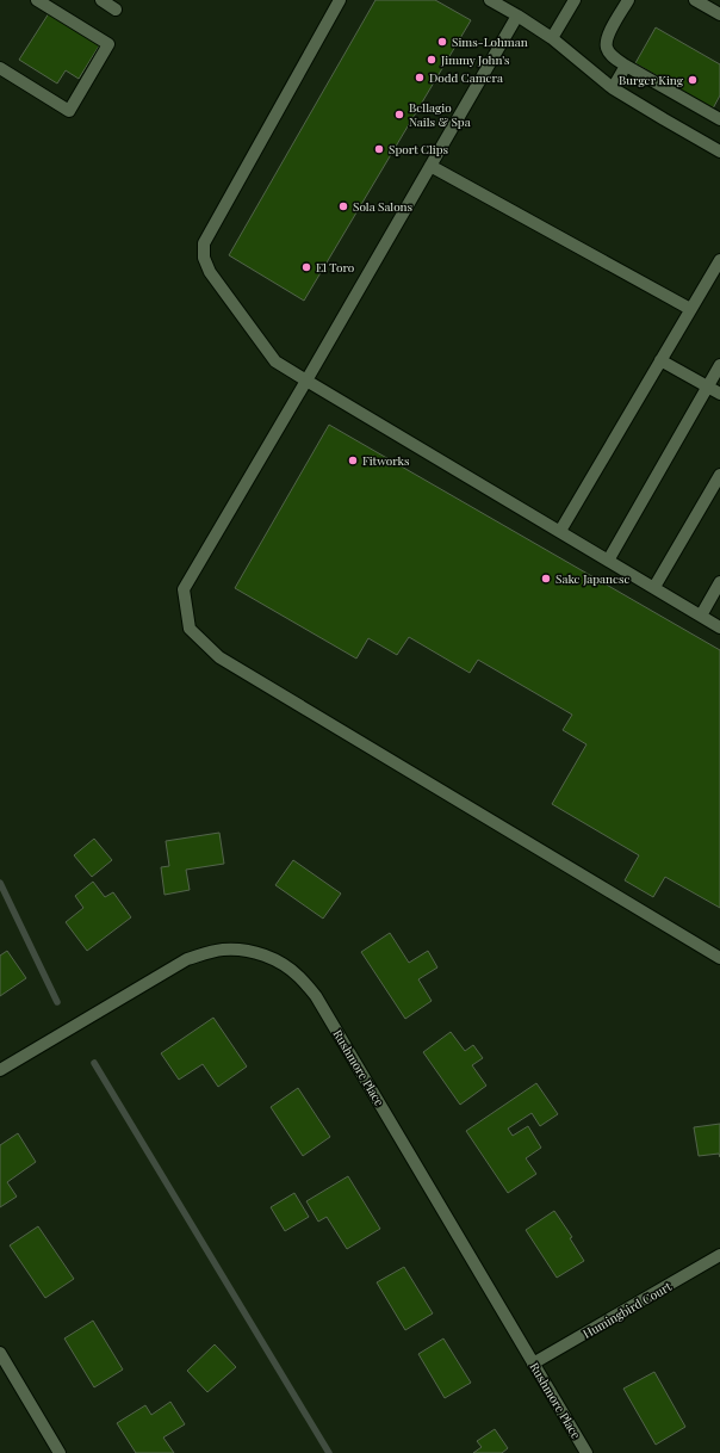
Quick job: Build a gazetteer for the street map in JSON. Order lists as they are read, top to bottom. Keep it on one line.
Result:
{"streets":{"street":["Rushmore Place","Humingbird Court"]},"crossings":[["Rushmore Place","Humingbird Court"]],"places":["Sims-Lohman","Jimmy John's","Dodd Camera","Burger King","Bellagio Nails & Spa","Sport Clips","Sola Salons","El Toro","Fitworks","Sake Japanese"]}
